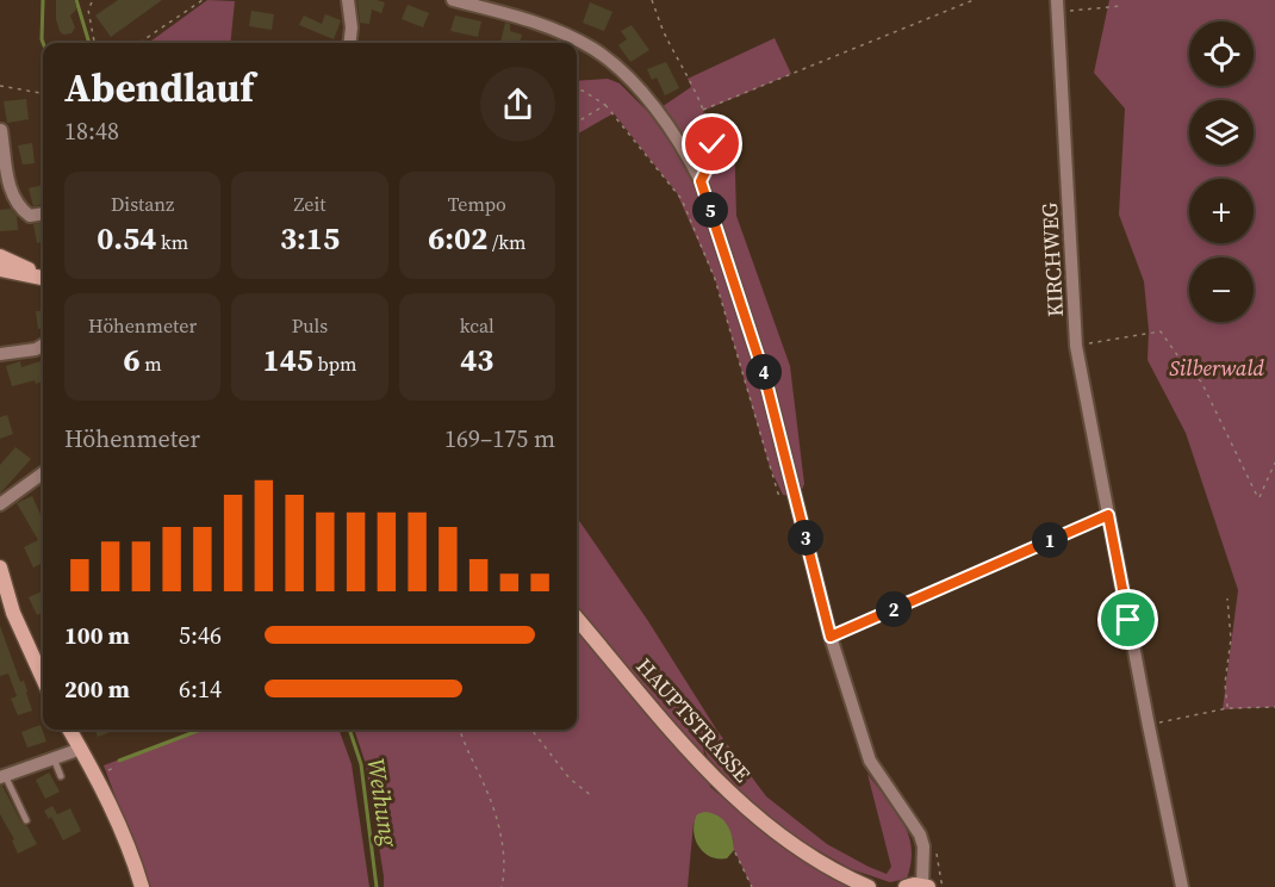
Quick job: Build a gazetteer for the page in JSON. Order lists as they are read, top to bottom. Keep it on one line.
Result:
{"streets":{"main road":["HAUPTSTRASSE"],"street":["KIRCHWEG"]},"water":["Weihung"],"parks":["Silberwald"],"page":{"map_buttons":["+","−"],"heading":["Abendlauf","18:48"],"stats":[["Distanz","0.54 km"],["Zeit","3:15"],["Tempo","6:02 /km"],["Höhenmeter","6 m"],["Puls","145 bpm"],["kcal","43"]],"pins":["5","4","3","1","2"],"chart":["Höhenmeter","169–175 m"],"list":[{"name":"100 m","note":"5:46"},{"name":"200 m","note":"6:14"}]}}
